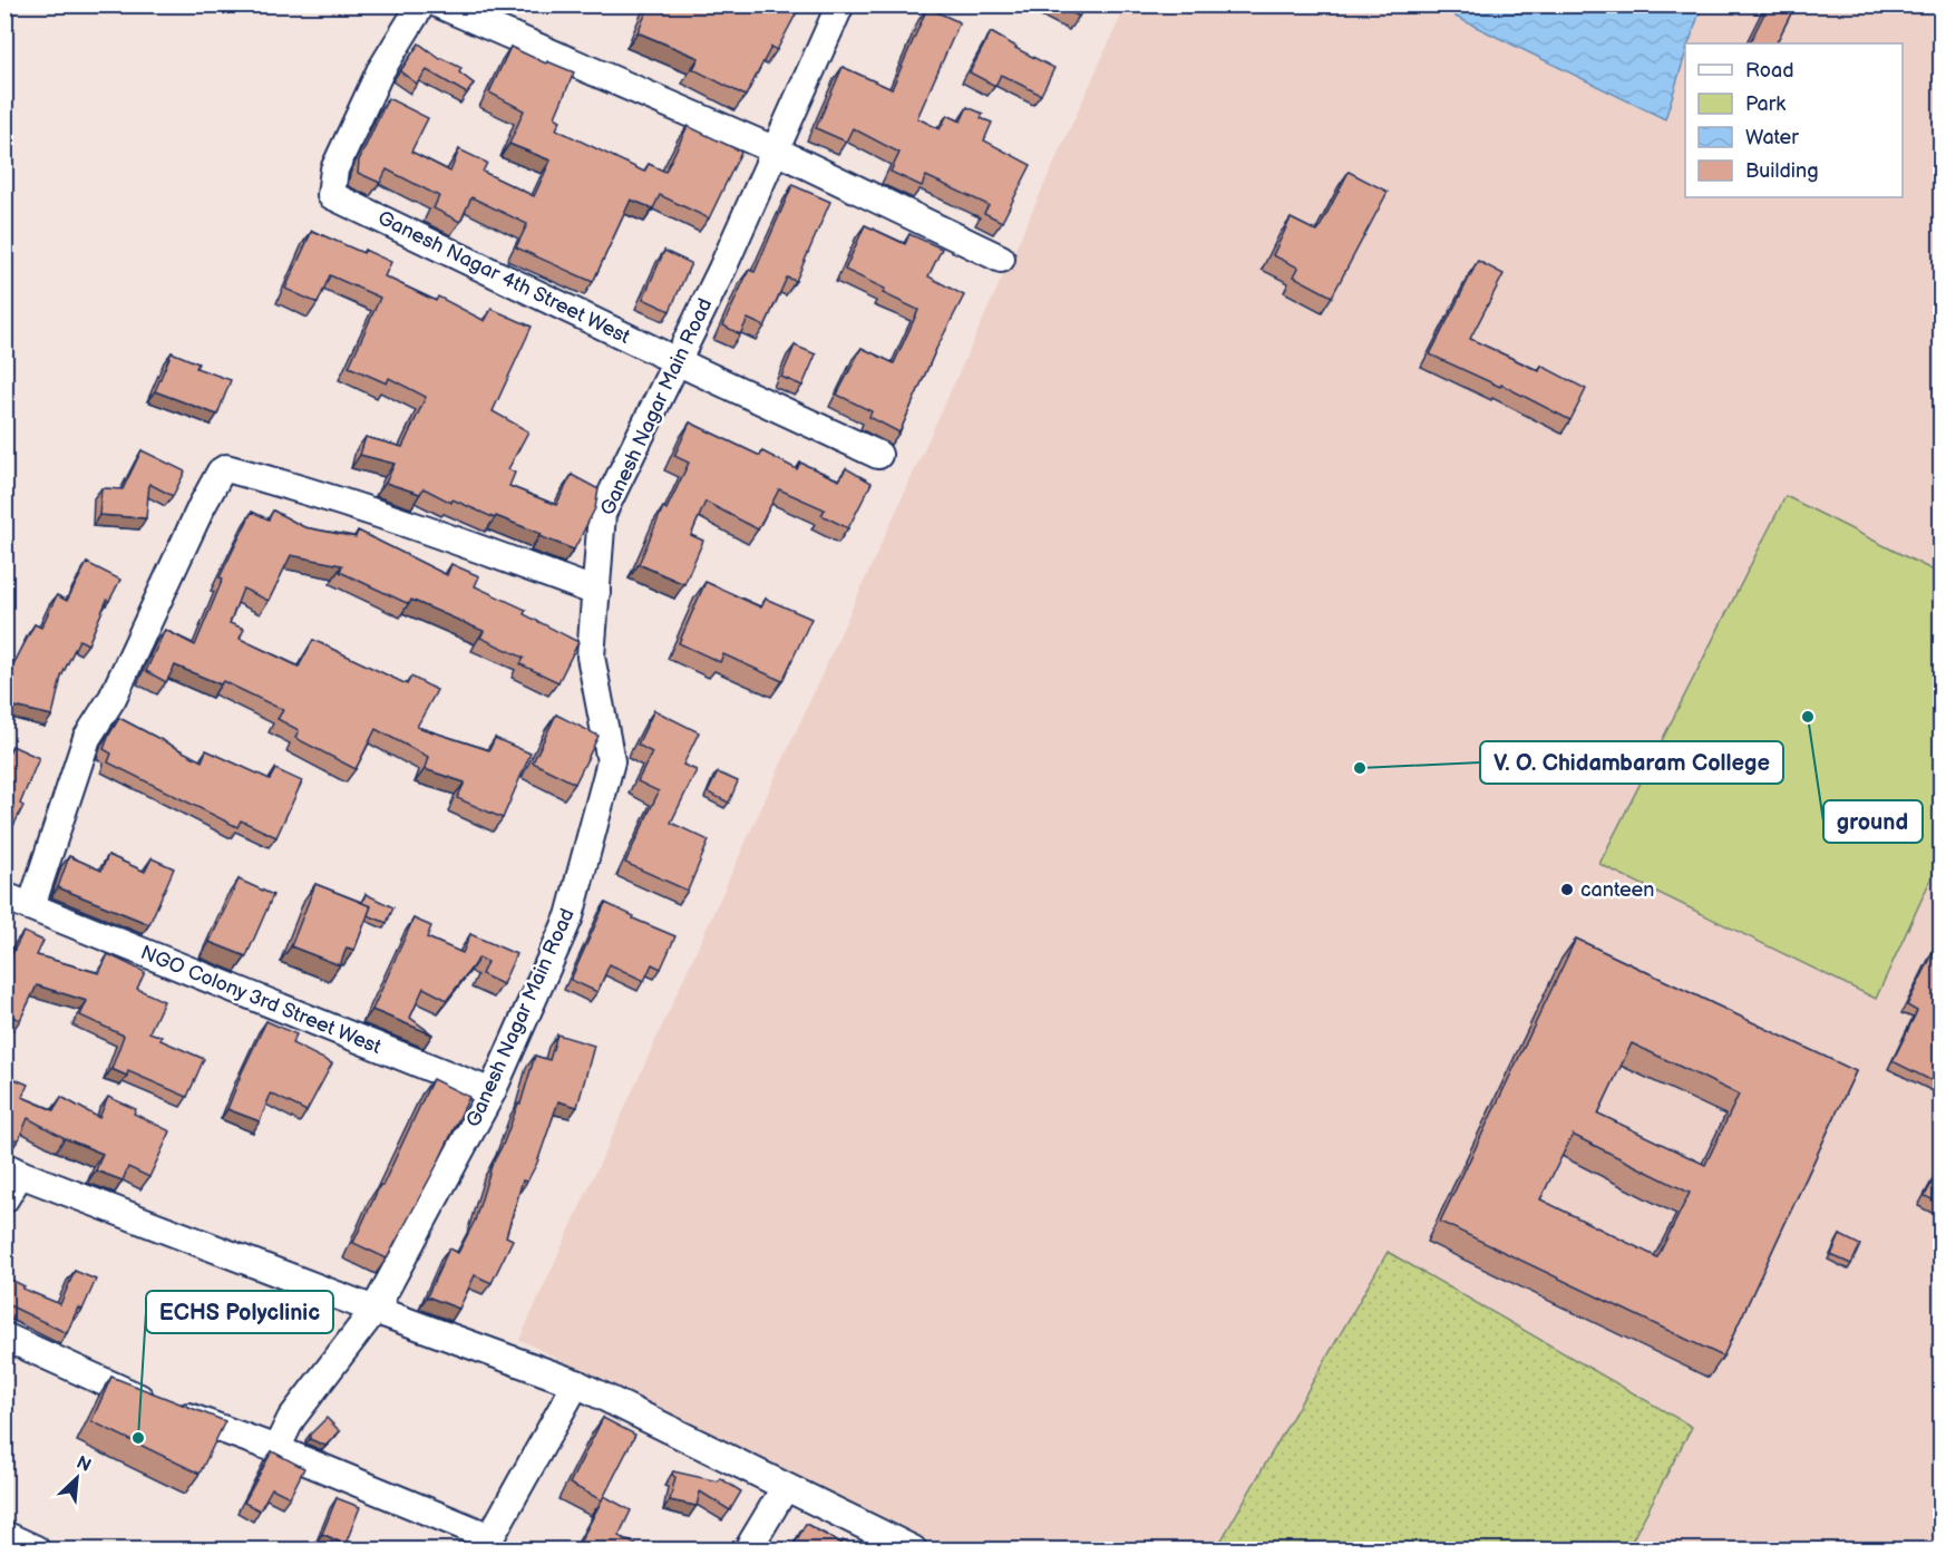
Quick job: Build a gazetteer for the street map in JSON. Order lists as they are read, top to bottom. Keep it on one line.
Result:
{"streets":{"street":["Ganesh Nagar 4th Street West","Ganesh Nagar Main Road","NGO Colony 3rd Street West"]},"crossings":[["Ganesh Nagar 4th Street West","Ganesh Nagar Main Road"],["Ganesh Nagar Main Road","NGO Colony 3rd Street West"]],"places":["ground","V. O. Chidambaram College","canteen","ECHS Polyclinic"],"legend":["Road","Park","Water","Building"],"north":"top right"}
